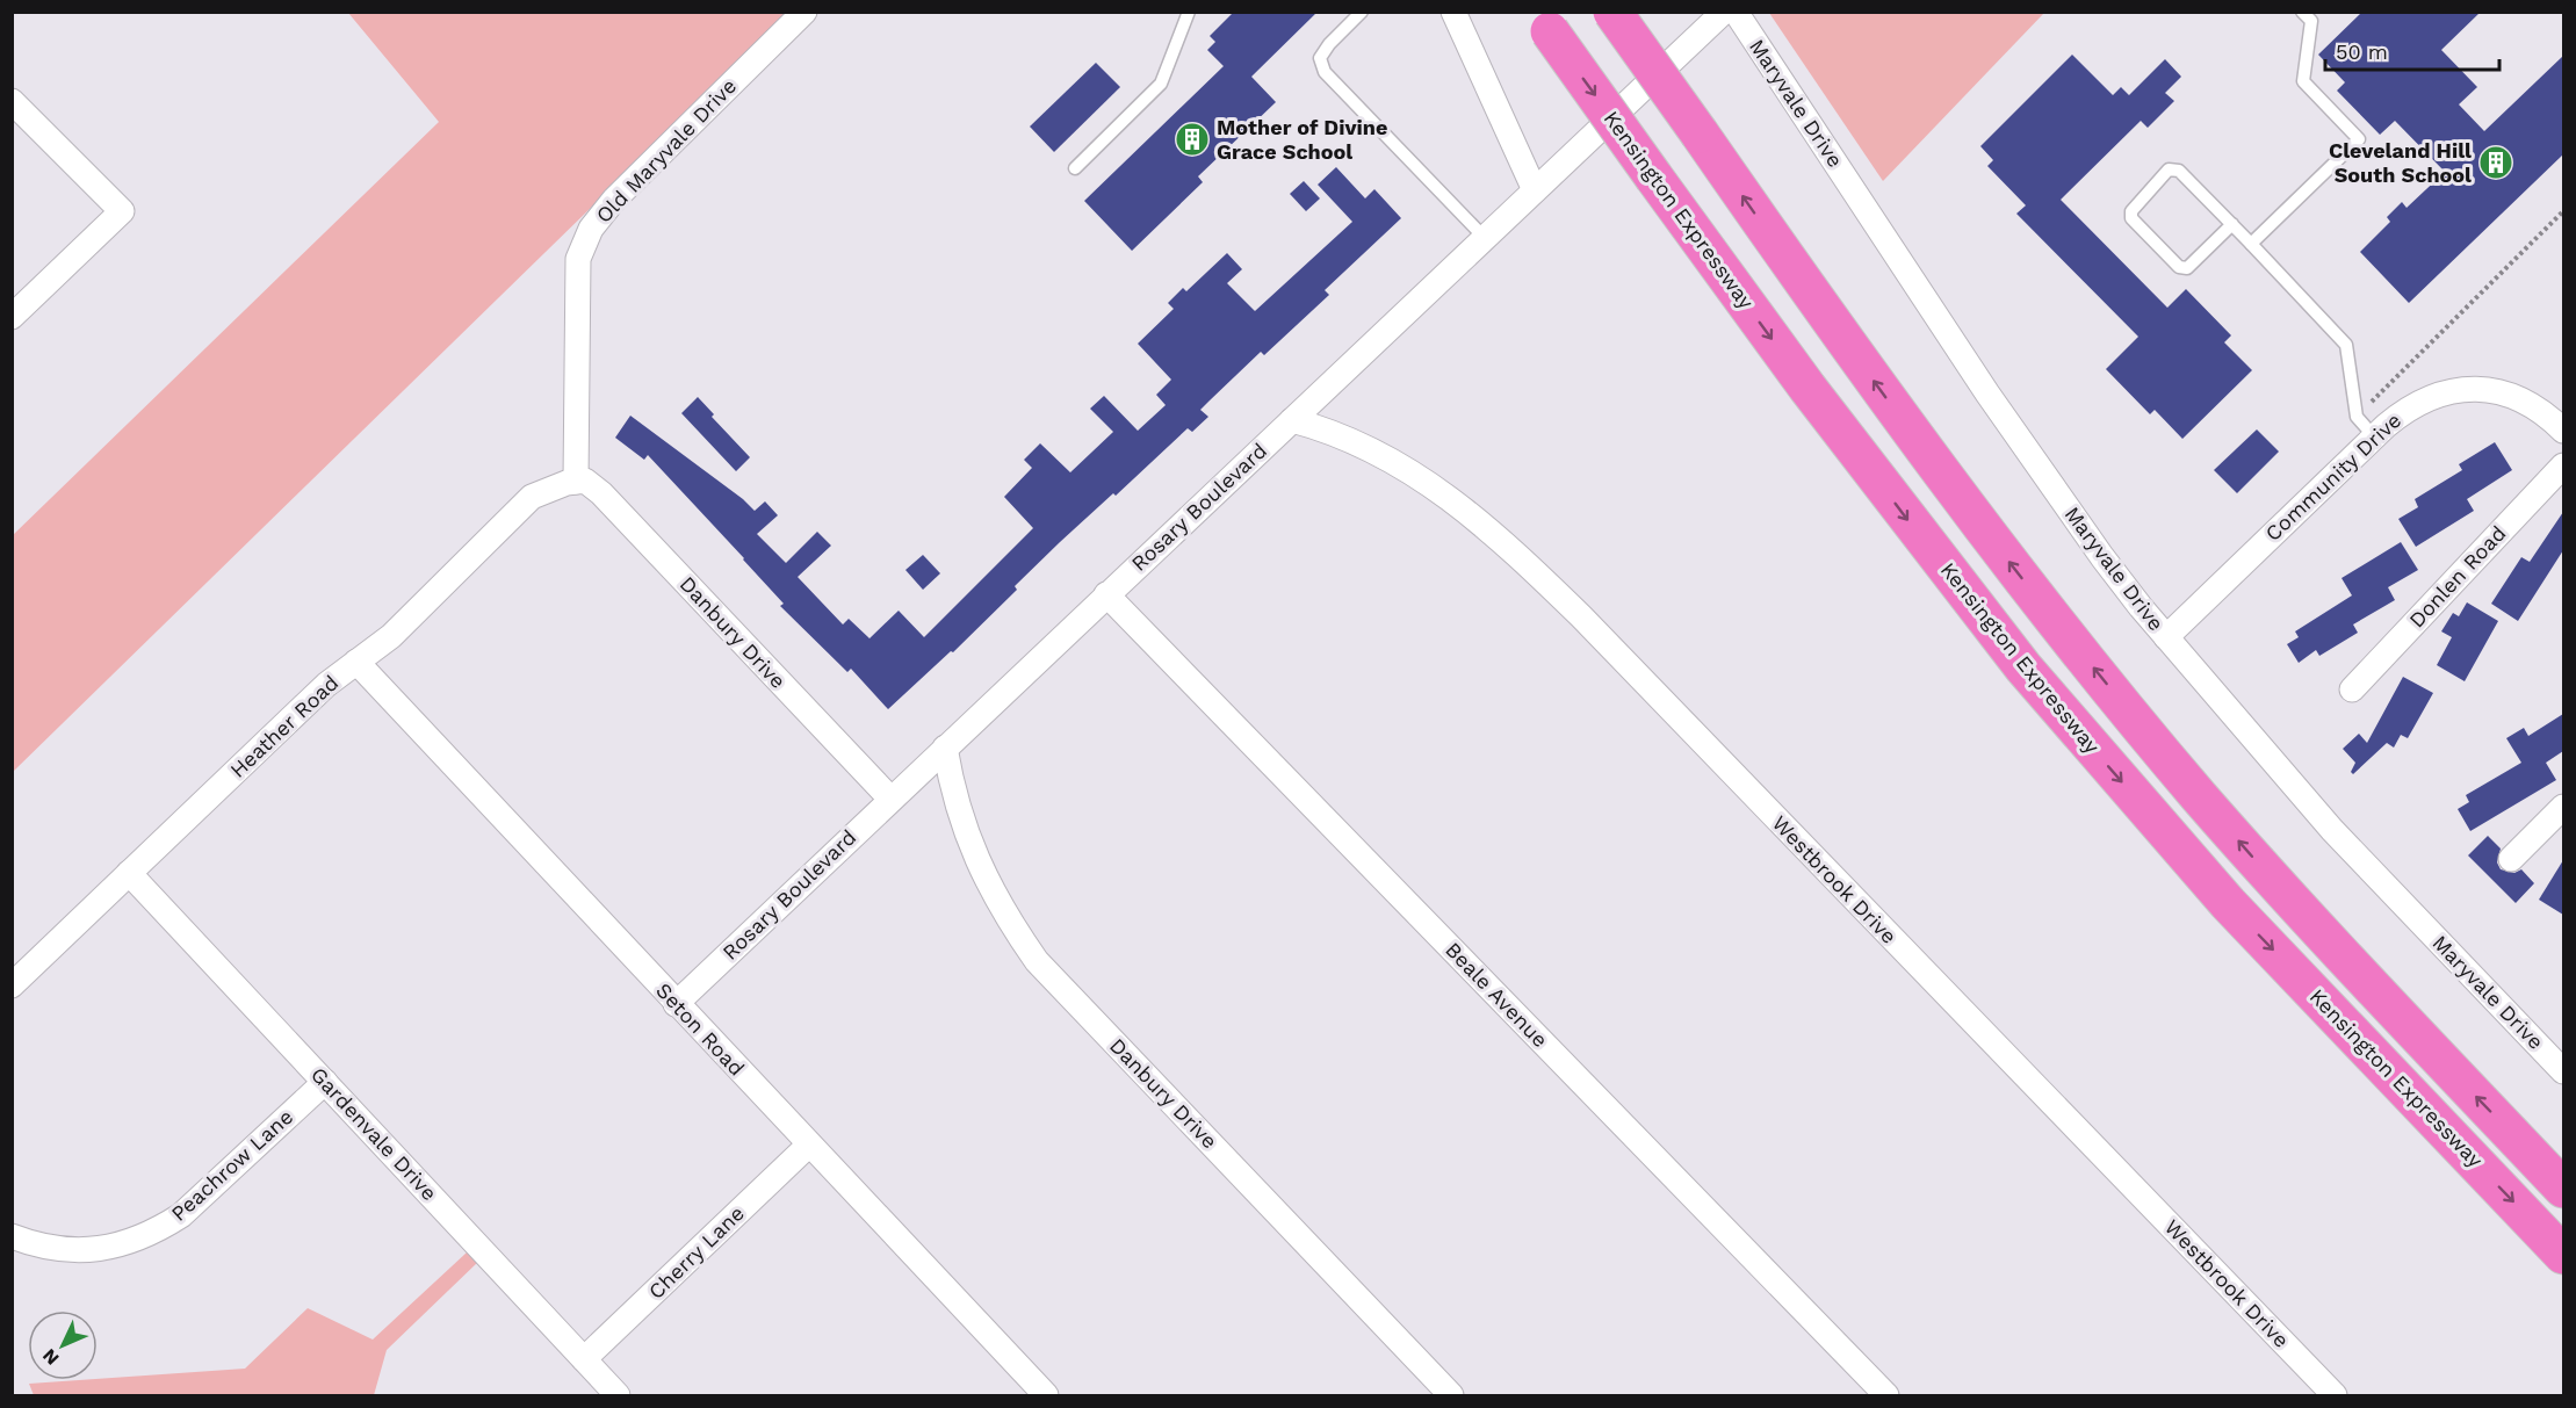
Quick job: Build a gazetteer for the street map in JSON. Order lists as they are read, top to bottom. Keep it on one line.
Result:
{"streets":{"highway":["Kensington Expressway"],"street":["Maryvale Drive","Old Maryvale Drive","Community Drive","Rosary Boulevard","Donlen Road","Danbury Drive","Heather Road","Westbrook Drive","Beale Avenue","Seton Road","Gardenvale Drive","Peachrow Lane","Cherry Lane"]},"crossings":[["Maryvale Drive","Community Drive"],["Old Maryvale Drive","Danbury Drive"],["Old Maryvale Drive","Heather Road"],["Rosary Boulevard","Danbury Drive"],["Rosary Boulevard","Westbrook Drive"],["Rosary Boulevard","Beale Avenue"],["Rosary Boulevard","Seton Road"],["Danbury Drive","Heather Road"],["Heather Road","Seton Road"],["Heather Road","Gardenvale Drive"],["Seton Road","Cherry Lane"],["Gardenvale Drive","Peachrow Lane"],["Gardenvale Drive","Cherry Lane"]],"places":{"building":["Mother of Divine Grace School","Cleveland Hill South School"]},"scale_bar":"50 m","north":"bottom left"}
